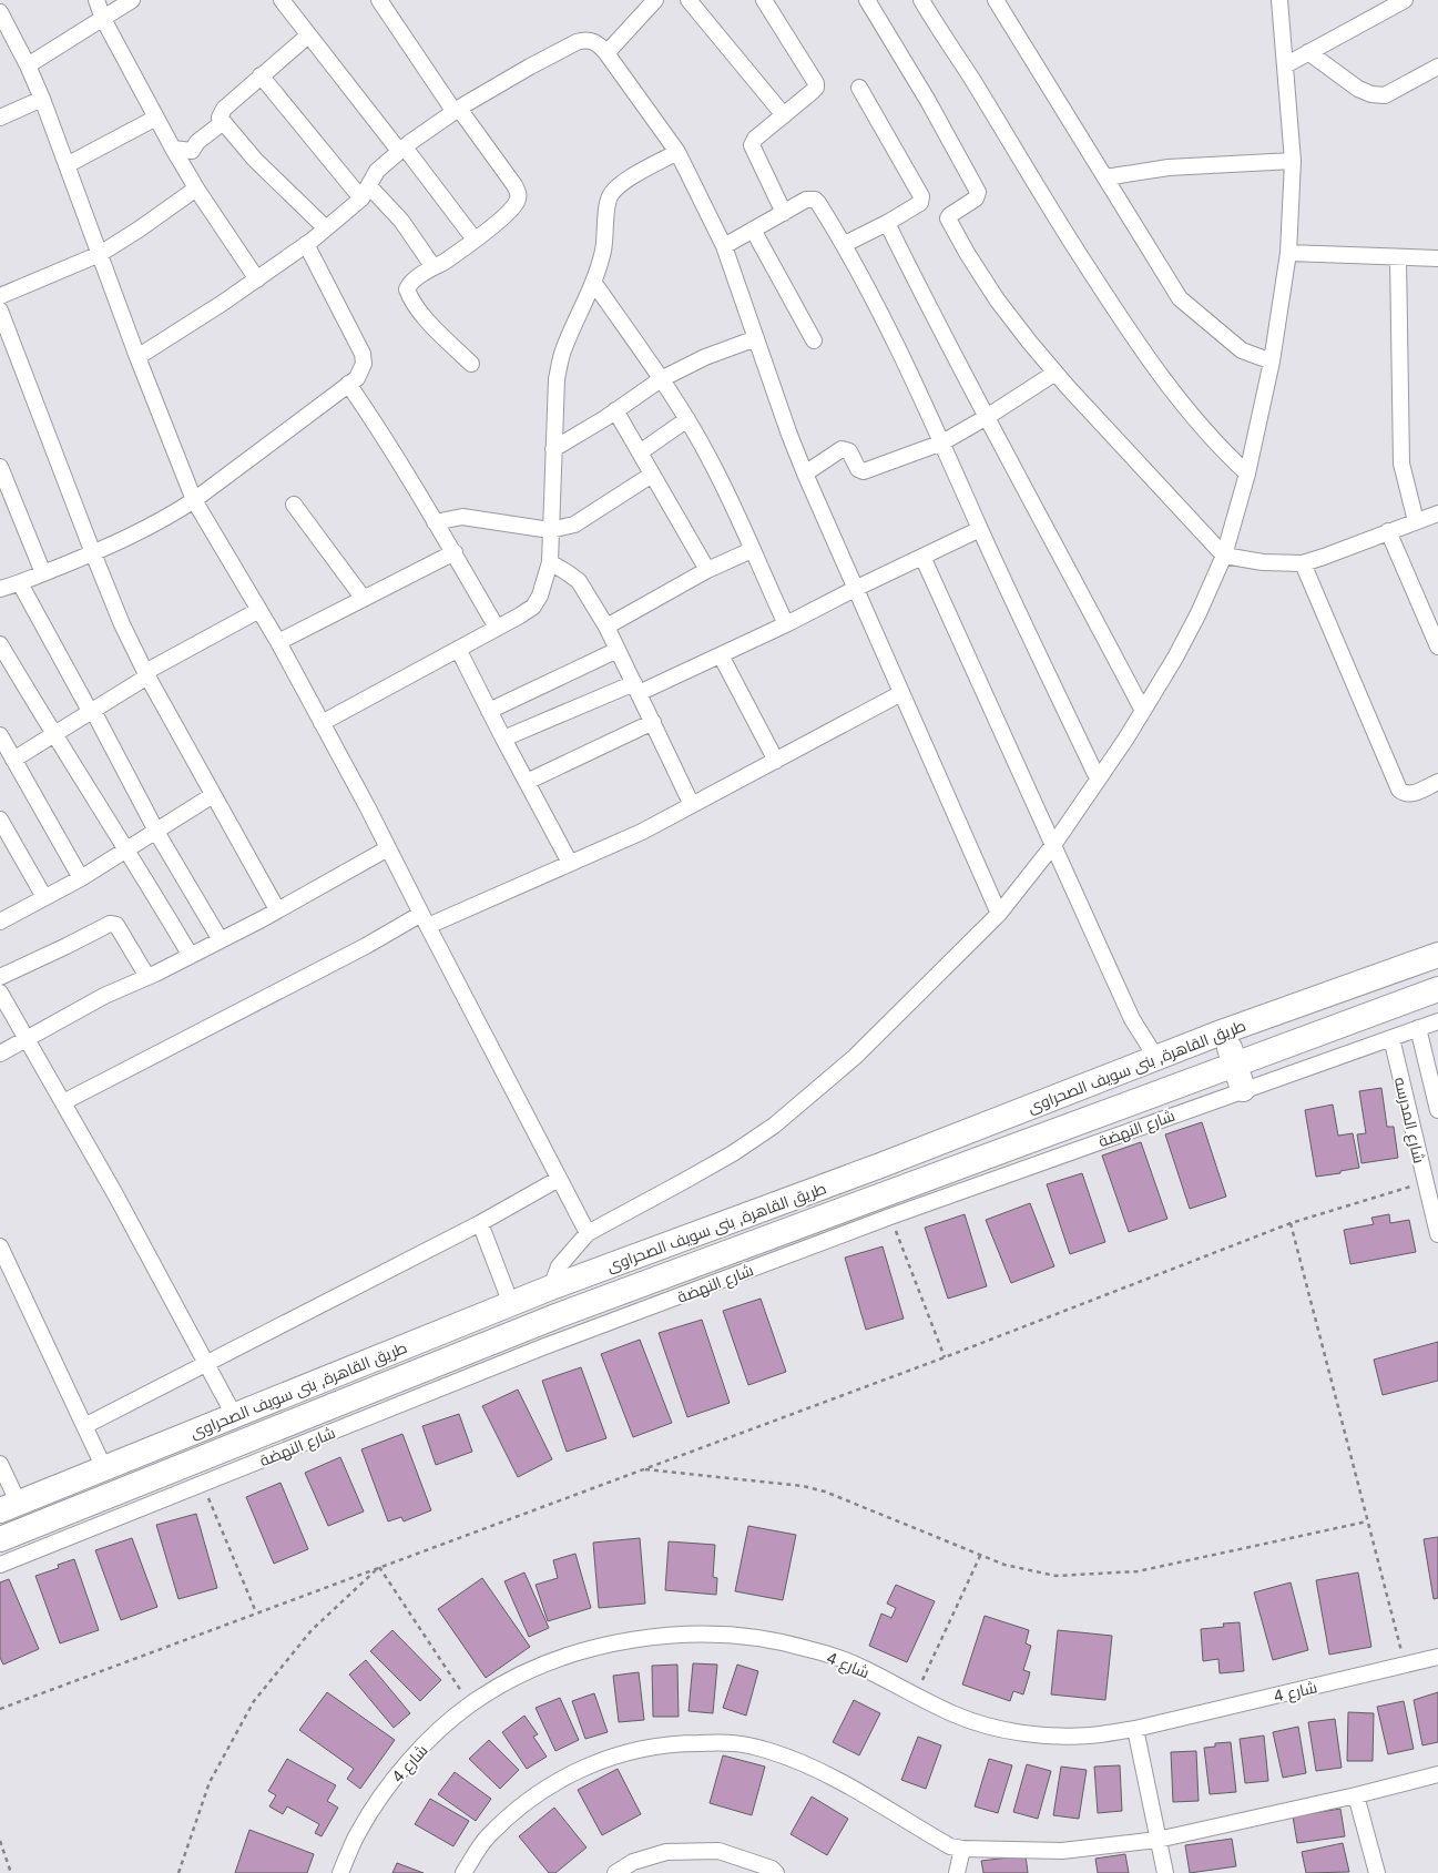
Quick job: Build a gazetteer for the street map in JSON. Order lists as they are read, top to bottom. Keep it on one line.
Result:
{"streets":{"main road":["طريق القاهرة, بنى سويف الصحراوى"],"street":["شارع المدرسه","شارع النهضة","شارع 4"]},"crossings":[["شارع المدرسه","شارع النهضة"]]}
